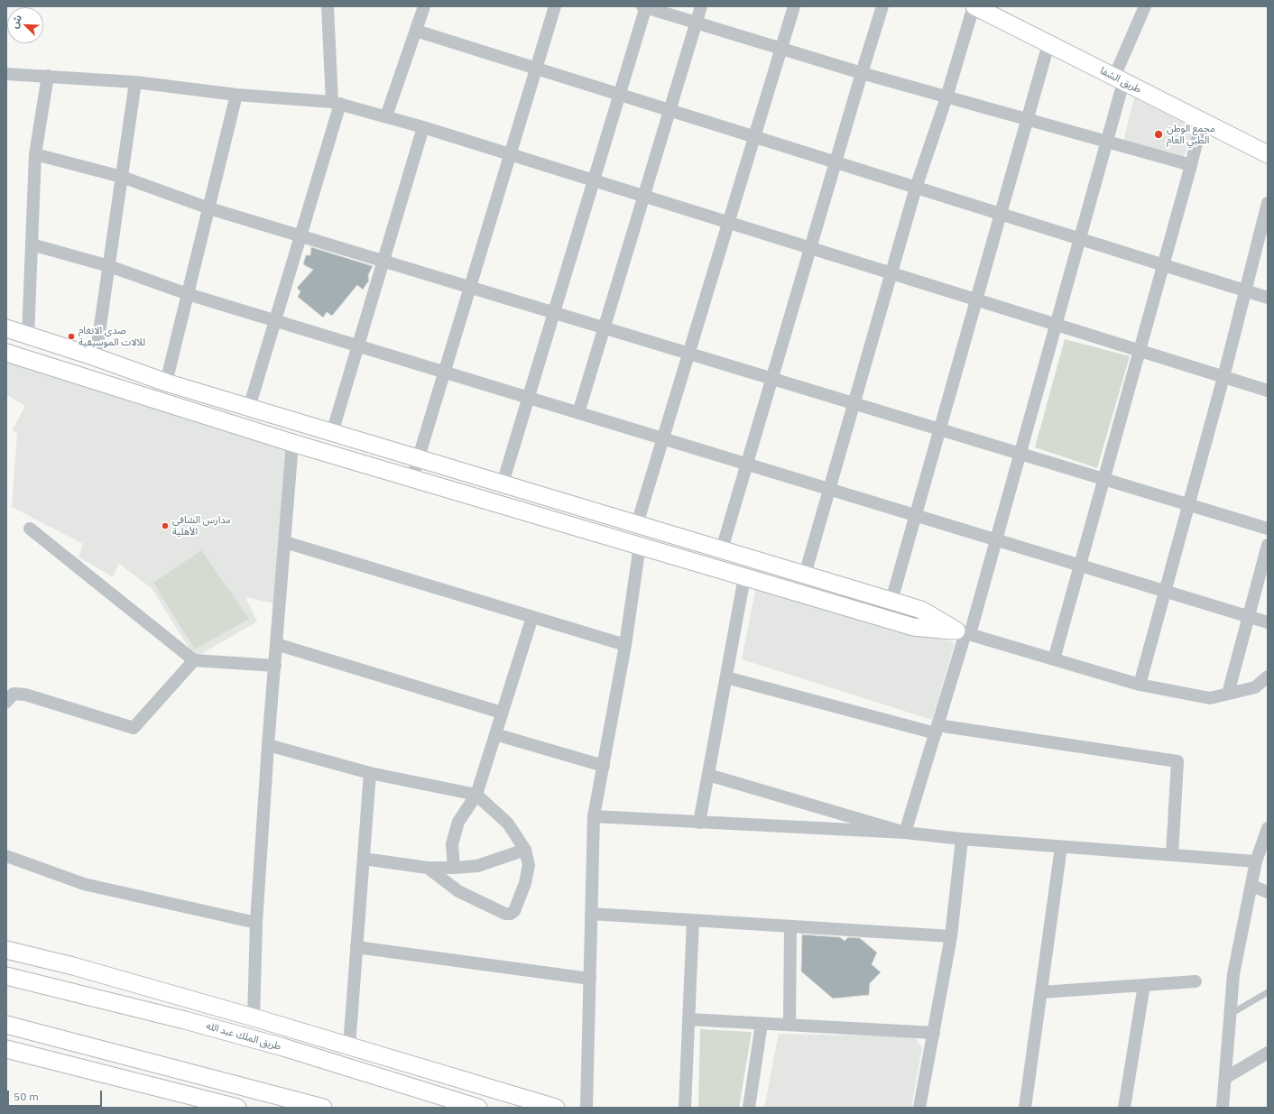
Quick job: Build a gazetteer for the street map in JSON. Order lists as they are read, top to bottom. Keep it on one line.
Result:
{"streets":{"street":["طريق الشفا","طريق الملك عبد الله"]},"places":["مجمع الوطن الطبي العام","صدى الانغام للآلات الموسيقية","مدارس الشافي الأهلية"],"scale_bar":"50 m","north":"top left"}
